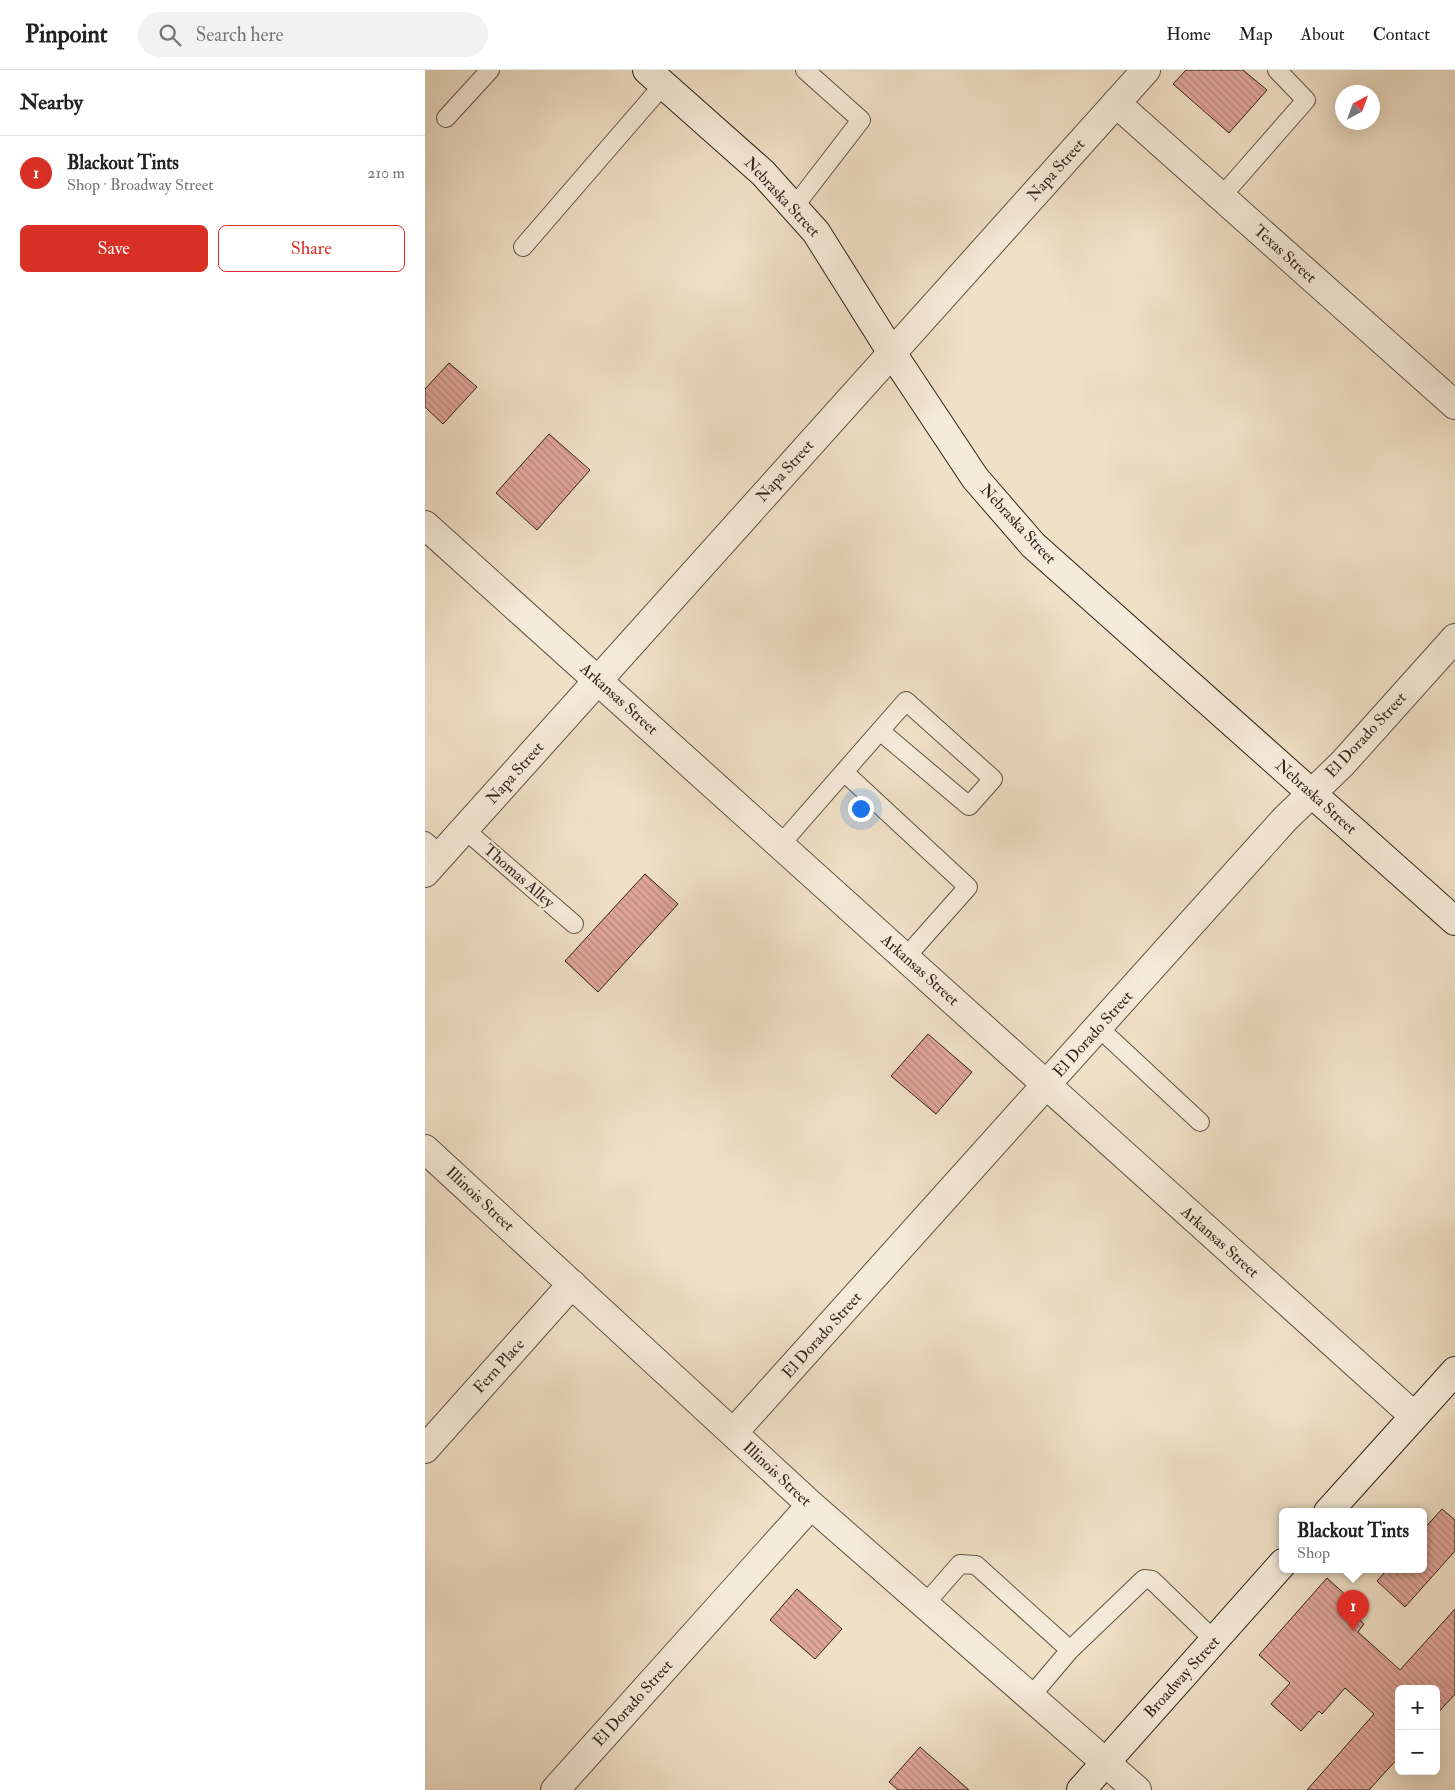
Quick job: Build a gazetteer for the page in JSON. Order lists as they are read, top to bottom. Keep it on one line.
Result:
{"streets":{"street":["Napa Street","Nebraska Street","Texas Street","Arkansas Street","El Dorado Street","Illinois Street","Fern Place","Broadway Street"],"lane":["Thomas Alley"]},"crossings":[["Napa Street","Nebraska Street"],["Napa Street","Texas Street"],["Napa Street","Arkansas Street"],["Napa Street","Thomas Alley"],["Nebraska Street","El Dorado Street"],["Arkansas Street","El Dorado Street"],["El Dorado Street","Illinois Street"],["Illinois Street","Fern Place"],["Illinois Street","Broadway Street"]],"north":"top right","page":{"header":"Pinpoint","search":"Search here","nav":["Home","Map","About","Contact"],"heading":"Nearby","list":[{"mark":"1","name":"Blackout Tints","note":"Shop · Broadway Street","value":"210 m"}],"buttons":["Save","Share"],"popup":["Blackout Tints","Shop"],"pins":"1","map_buttons":["+","−"]}}
